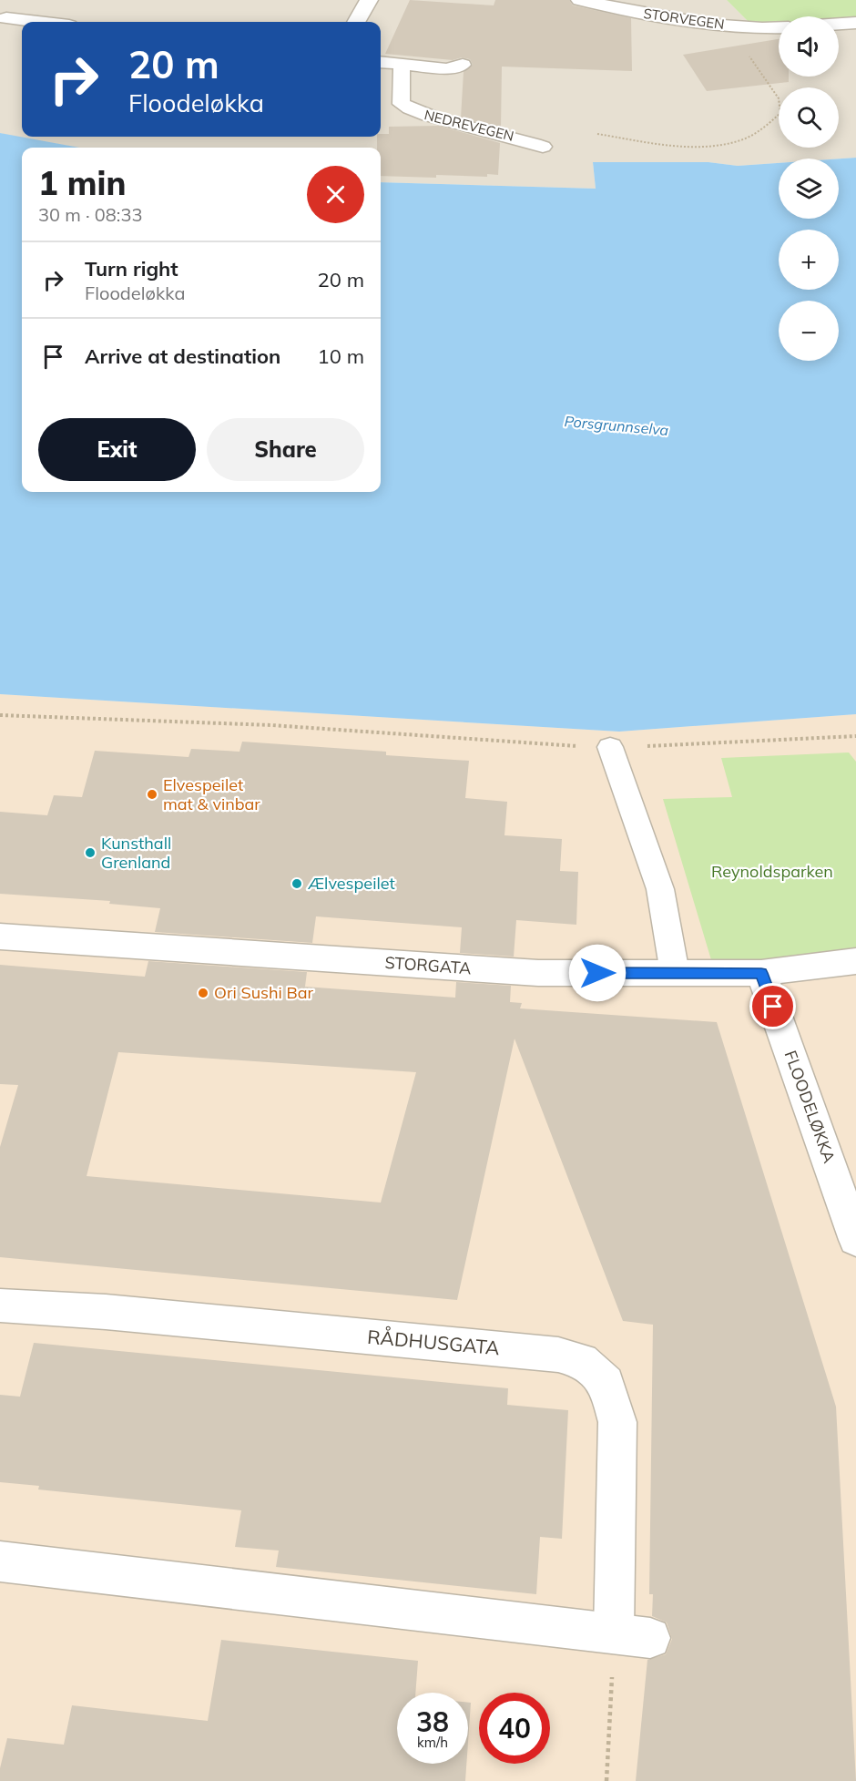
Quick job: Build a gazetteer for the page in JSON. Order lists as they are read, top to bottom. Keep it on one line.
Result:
{"streets":{"street":["STORVEGEN","STORGATA","FLOODELØKKA","RÅDHUSGATA"],"lane":["NEDREVEGEN"]},"crossings":[["STORGATA","FLOODELØKKA"]],"water":["Porsgrunnselva"],"parks":["Reynoldsparken"],"places":["Elvespeilet mat & vinbar","Kunsthall Grenland","Ælvespeilet","Ori Sushi Bar"],"page":{"map_buttons":["+","−"],"turn":["20 m","Floodeløkka"],"heading":["1 min","30 m · 08:33"],"list":[{"name":"Turn right","note":"Floodeløkka","value":"20 m"},{"name":"Arrive at destination","value":"10 m"}],"buttons":["Exit","Share"],"speed":"38 km/h","limit":"40"}}
